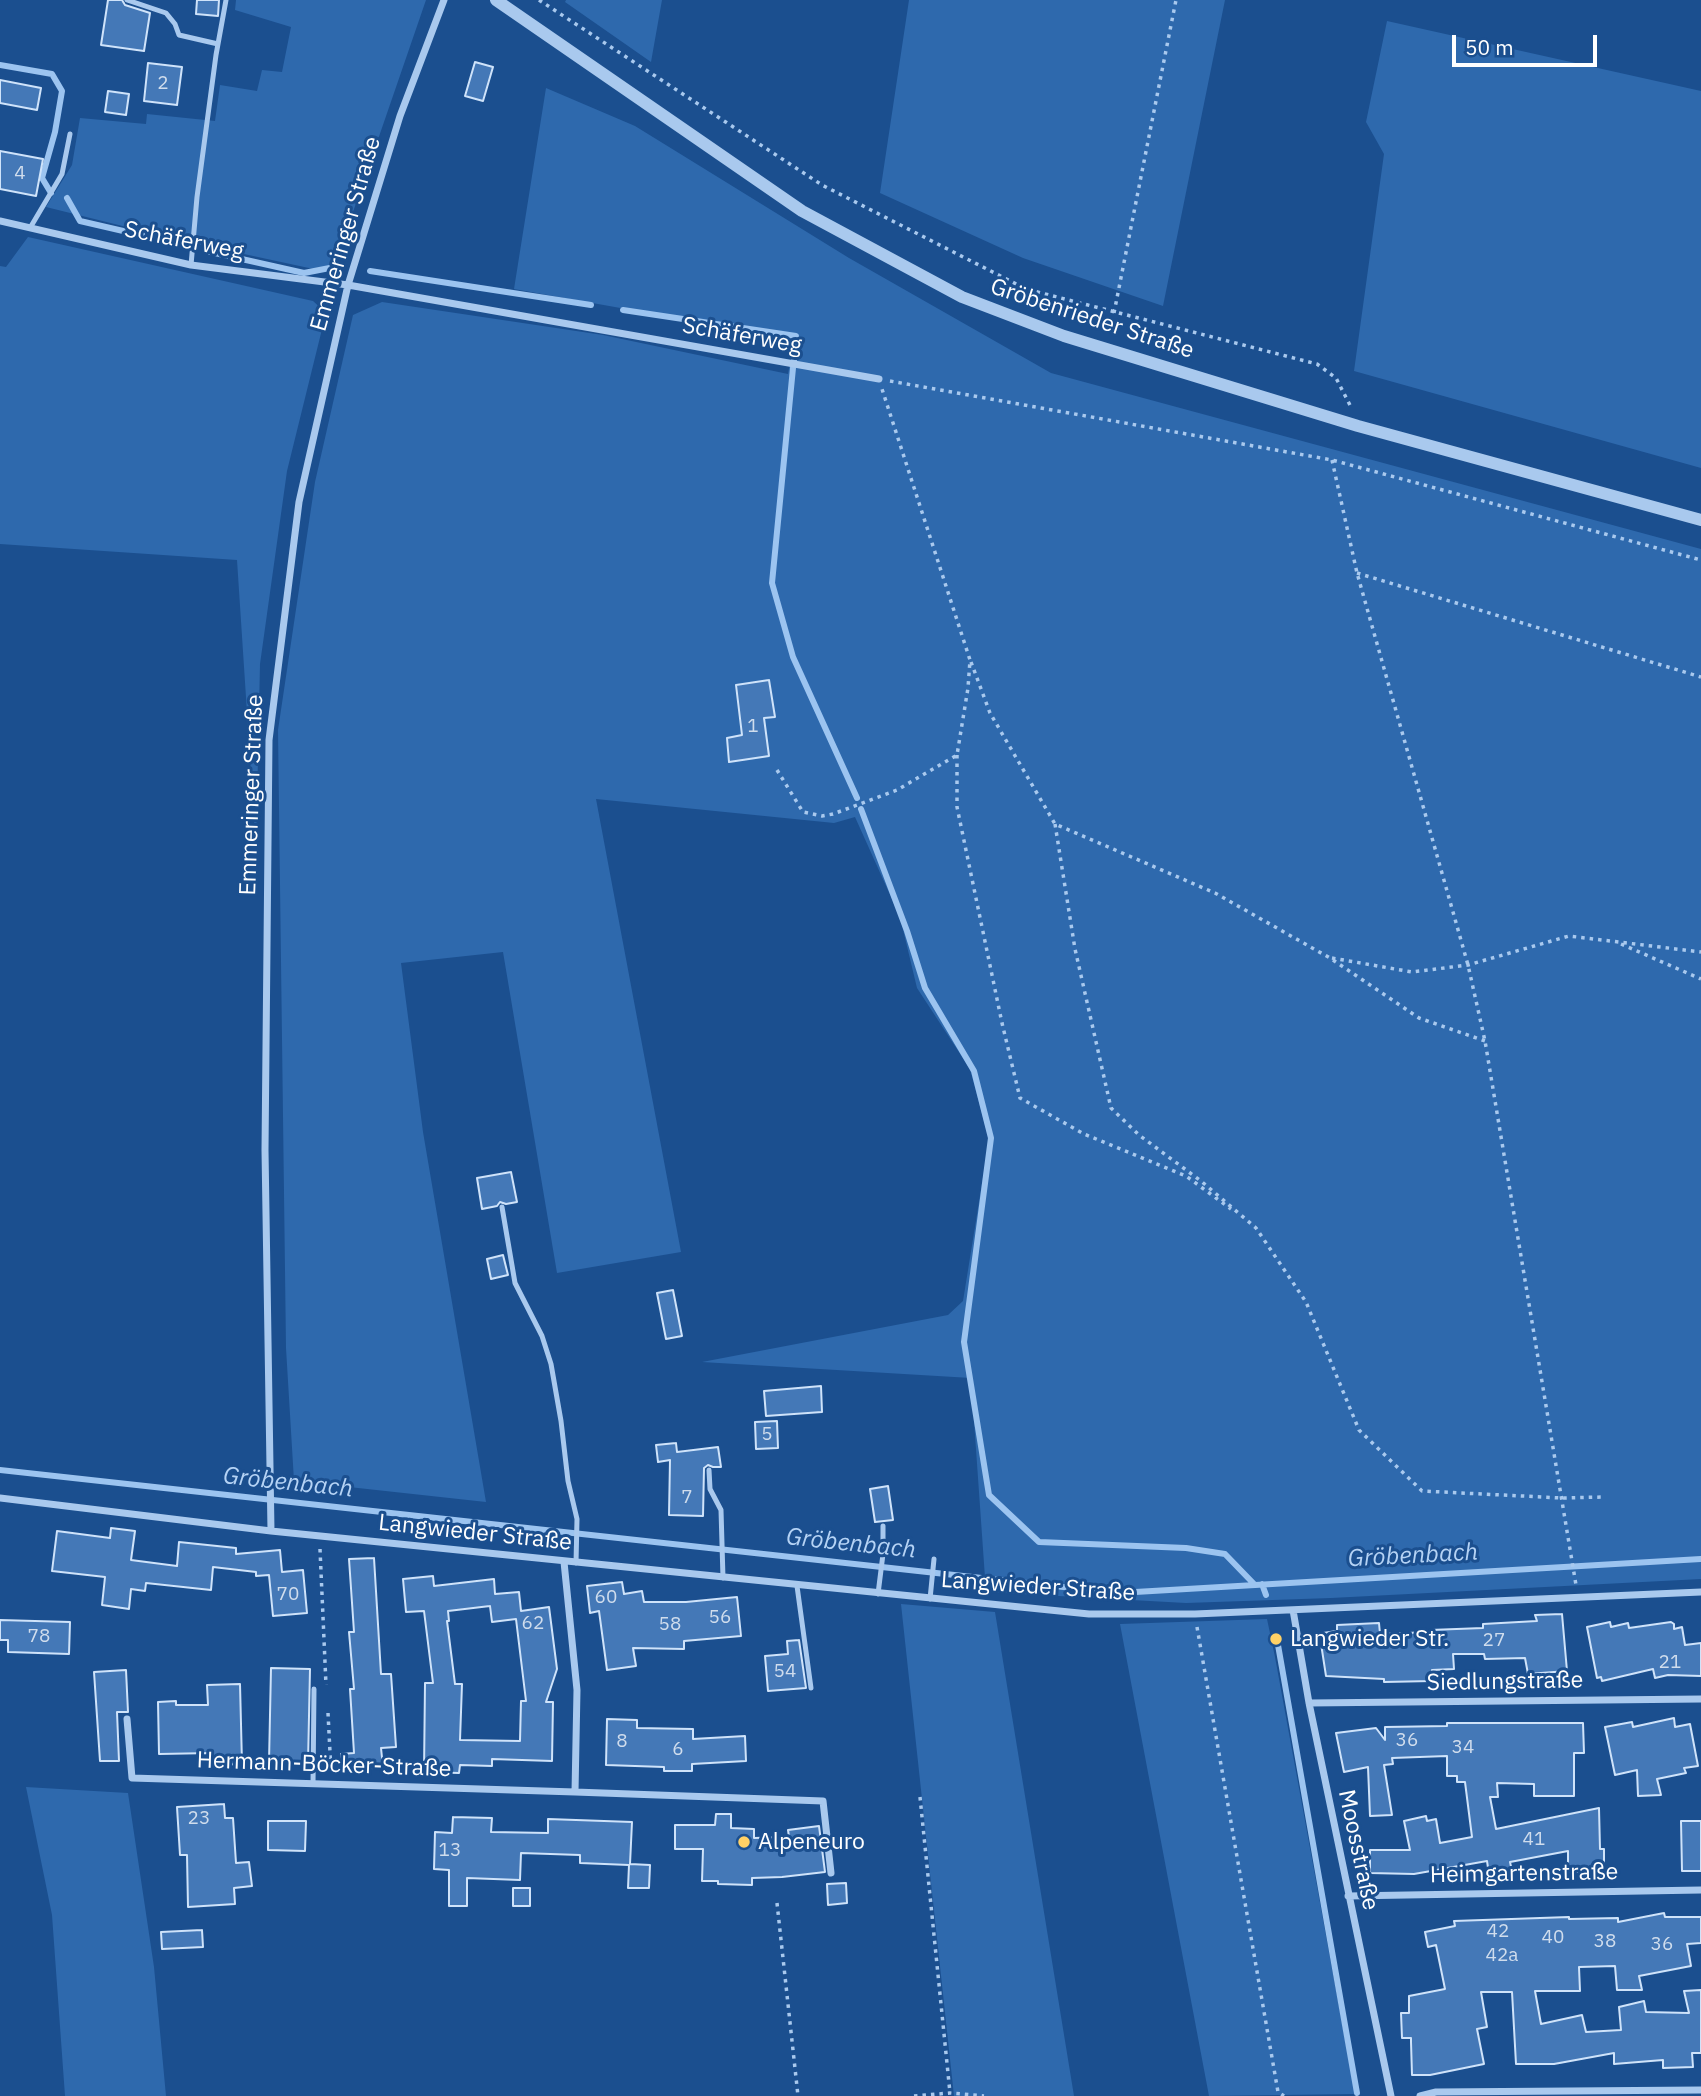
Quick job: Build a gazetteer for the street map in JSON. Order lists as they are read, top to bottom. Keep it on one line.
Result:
{"streets":{"street":["Emmeringer Straße","Schäferweg","Gröbenrieder Straße","Langwieder Straße","Siedlungstraße","Hermann-Böcker-Straße","Moosstraße","Heimgartenstraße"]},"crossings":[["Emmeringer Straße","Schäferweg"],["Emmeringer Straße","Langwieder Straße"],["Langwieder Straße","Moosstraße"],["Siedlungstraße","Moosstraße"],["Moosstraße","Heimgartenstraße"]],"water":["Gröbenbach"],"places":["Langwieder Str.","Alpeneuro"],"house_numbers":["2","4","1","5","7","70","60","56","62","58","78","27","21","54","36","8","34","6","23","41","13","42","40","38","36","42a"],"scale_bar":"50 m"}
